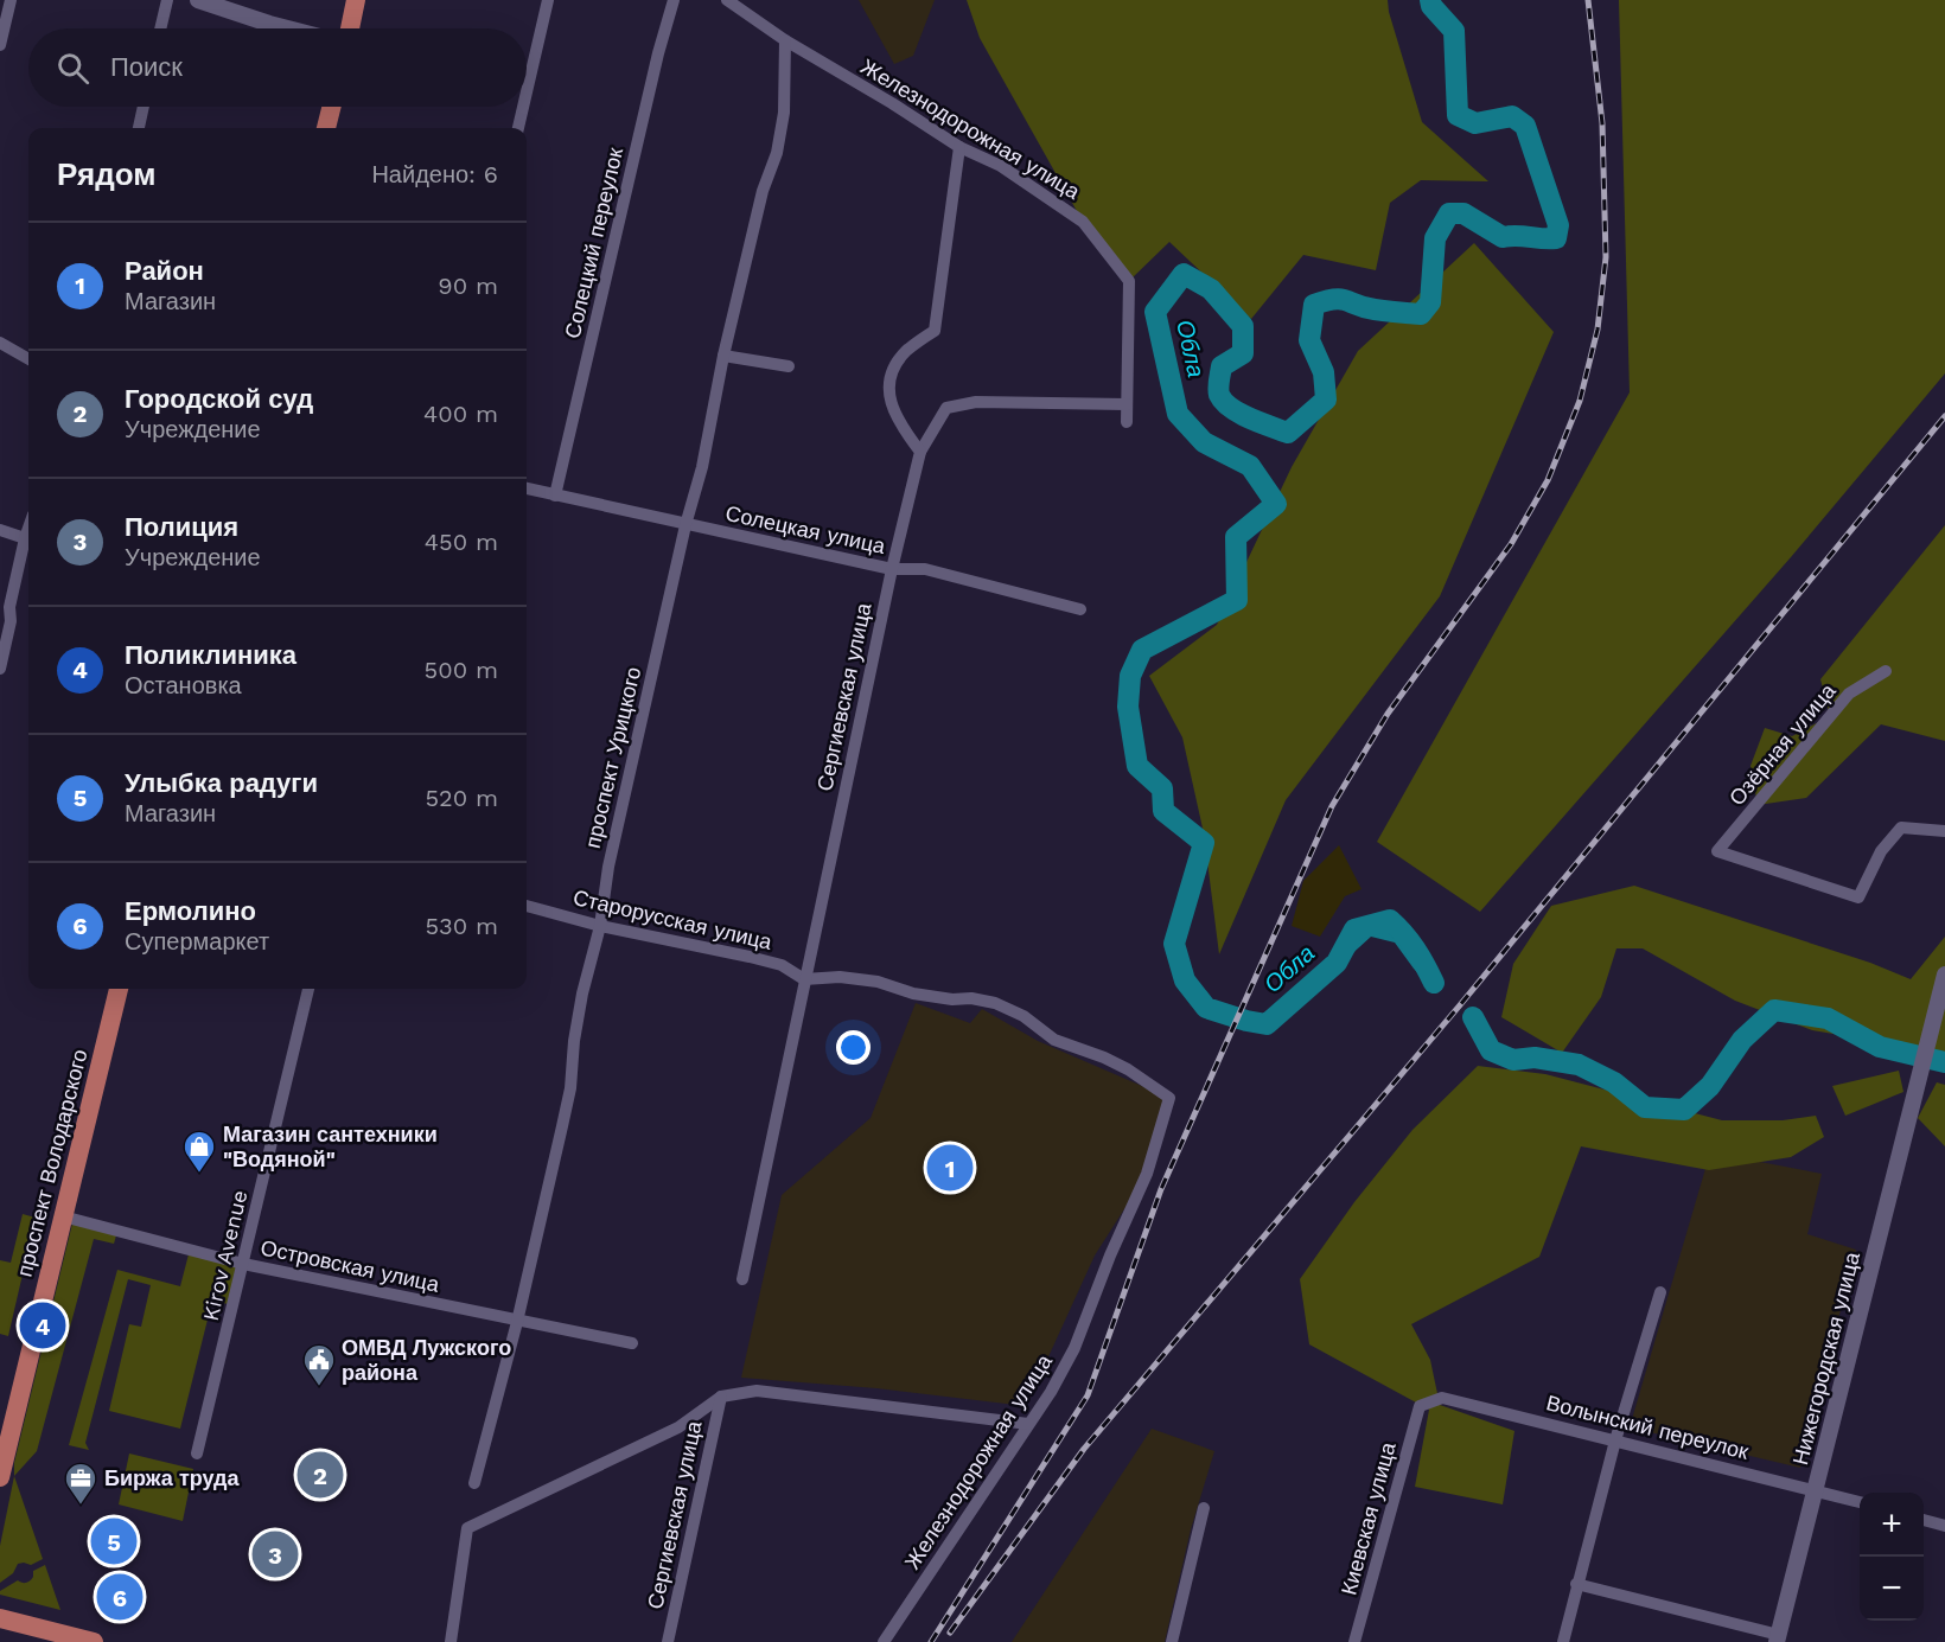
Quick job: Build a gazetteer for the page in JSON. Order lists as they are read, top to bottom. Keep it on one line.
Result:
{"streets":{"main road":["проспект Володарского"],"street":["Железнодорожная улица","Солецкий переулок","Солецкая улица","Сергиевская улица","Озёрная улица","проспект Урицкого","Старорусская улица","Kirov Avenue","Островская улица","Нижегородская улица","Волынский переулок","Киевская улица"]},"crossings":[["Железнодорожная улица","Сергиевская улица"],["Железнодорожная улица","проспект Урицкого"],["Железнодорожная улица","Старорусская улица"],["Солецкий переулок","Солецкая улица"],["Солецкая улица","Сергиевская улица"],["Солецкая улица","проспект Урицкого"],["Сергиевская улица","Старорусская улица"],["проспект Урицкого","Старорусская улица"],["проспект Урицкого","Островская улица"],["проспект Володарского","Островская улица"],["Kirov Avenue","Островская улица"],["Нижегородская улица","Волынский переулок"],["Волынский переулок","Киевская улица"]],"water":["Обла"],"places":{"shop":["Магазин сантехники \"Водяной\""],"public building":["ОМВД Лужского района"],"office":["Биржа труда"]},"page":{"search":"Поиск","heading":["Рядом","Найдено: 6"],"list":[{"mark":"1","name":"Район","note":"Магазин","value":"90 m"},{"mark":"2","name":"Городской суд","note":"Учреждение","value":"400 m"},{"mark":"3","name":"Полиция","note":"Учреждение","value":"450 m"},{"mark":"4","name":"Поликлиника","note":"Остановка","value":"500 m"},{"mark":"5","name":"Улыбка радуги","note":"Магазин","value":"520 m"},{"mark":"6","name":"Ермолино","note":"Супермаркет","value":"530 m"}],"pins":["1","4","2","5","3","6"],"map_buttons":["+","−"]}}
